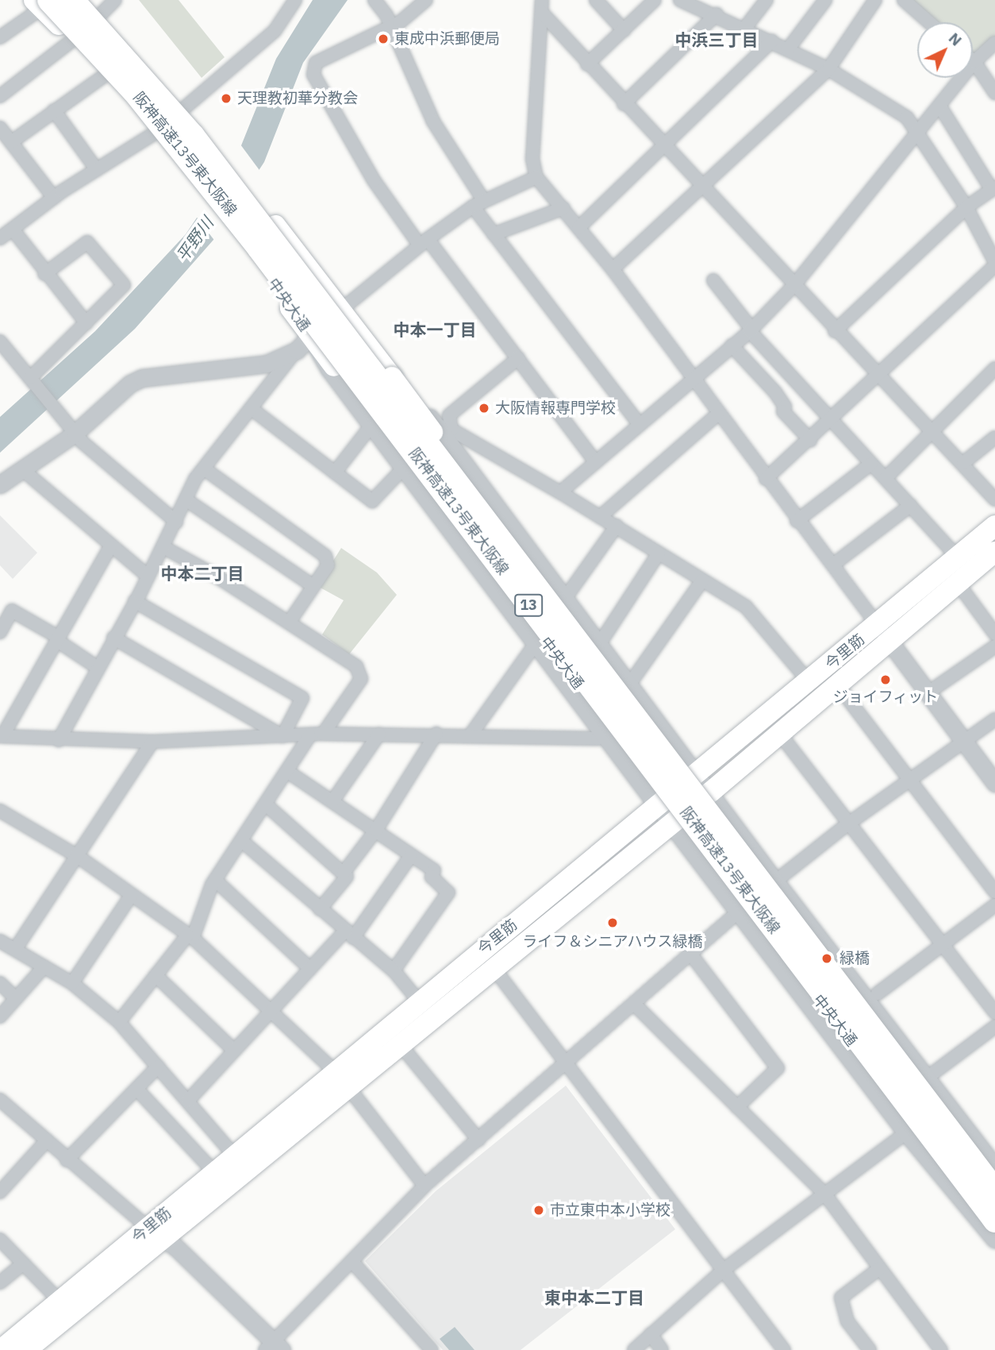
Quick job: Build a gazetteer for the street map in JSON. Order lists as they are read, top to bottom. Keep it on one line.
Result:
{"streets":{"highway":["阪神高速13号東大阪線","13"],"main road":["中央大通","今里筋"]},"crossings":[["阪神高速13号東大阪線","中央大通"]],"districts":["中浜三丁目","中本一丁目","中本二丁目","東中本二丁目"],"water":["平野川"],"places":["東成中浜郵便局","天理教初華分教会","大阪情報専門学校","ジョイフィット","ライフ＆シニアハウス緑橋","緑橋","市立東中本小学校"],"north":"top right"}
